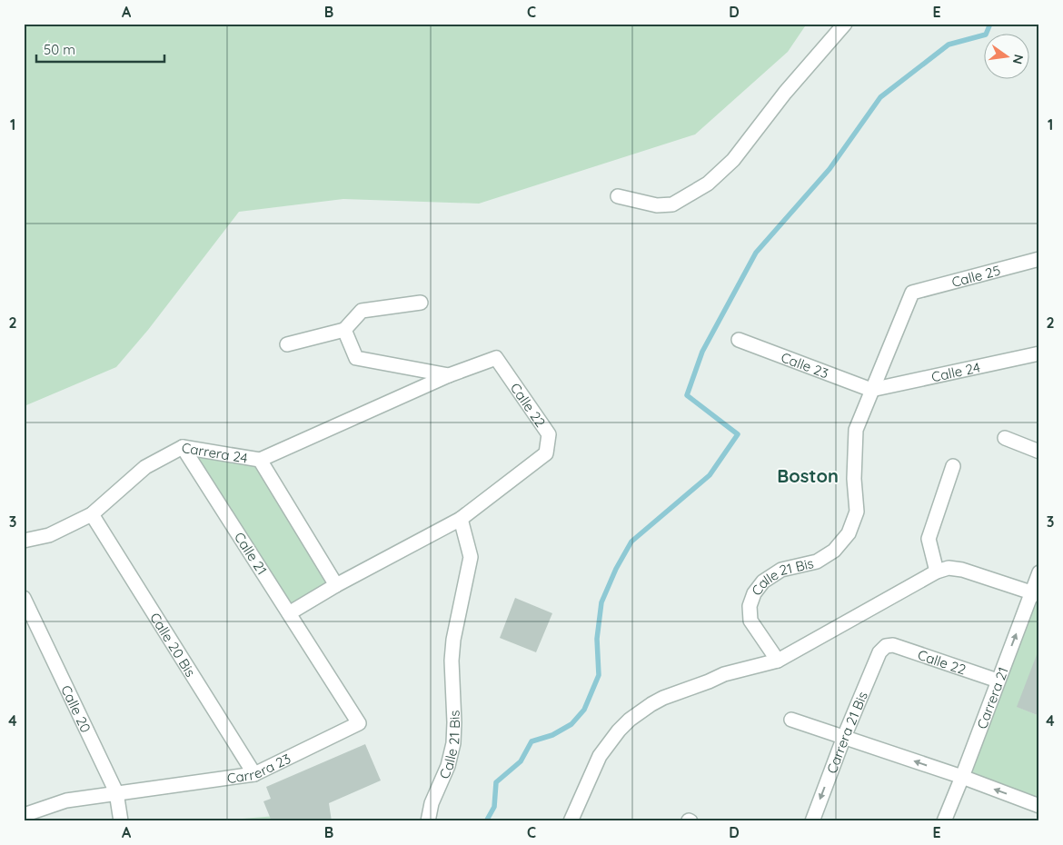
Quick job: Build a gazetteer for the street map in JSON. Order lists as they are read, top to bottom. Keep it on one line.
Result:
{"streets":{"street":["Calle 25","Calle 23","Calle 24","Calle 22","Carrera 24","Calle 21","Calle 21 Bis","Calle 20 Bis","Carrera 21","Calle 20","Carrera 21 Bis","Carrera 23"]},"crossings":[["Calle 25","Calle 21 Bis"],["Calle 23","Calle 24"],["Calle 23","Calle 21 Bis"],["Calle 24","Calle 21 Bis"],["Calle 22","Carrera 24"],["Calle 22","Calle 21 Bis"],["Calle 22","Carrera 21"],["Calle 22","Carrera 21 Bis"],["Carrera 24","Calle 21"],["Carrera 24","Calle 20 Bis"],["Calle 21","Carrera 23"],["Calle 20 Bis","Carrera 23"],["Calle 20","Carrera 23"]],"one_way":["Carrera 21","Carrera 21 Bis"],"districts":["Boston"],"scale_bar":"50 m","north":"right","grid":{"columns":["A","B","C","D","E"],"rows":["1","2","3","4"]}}
